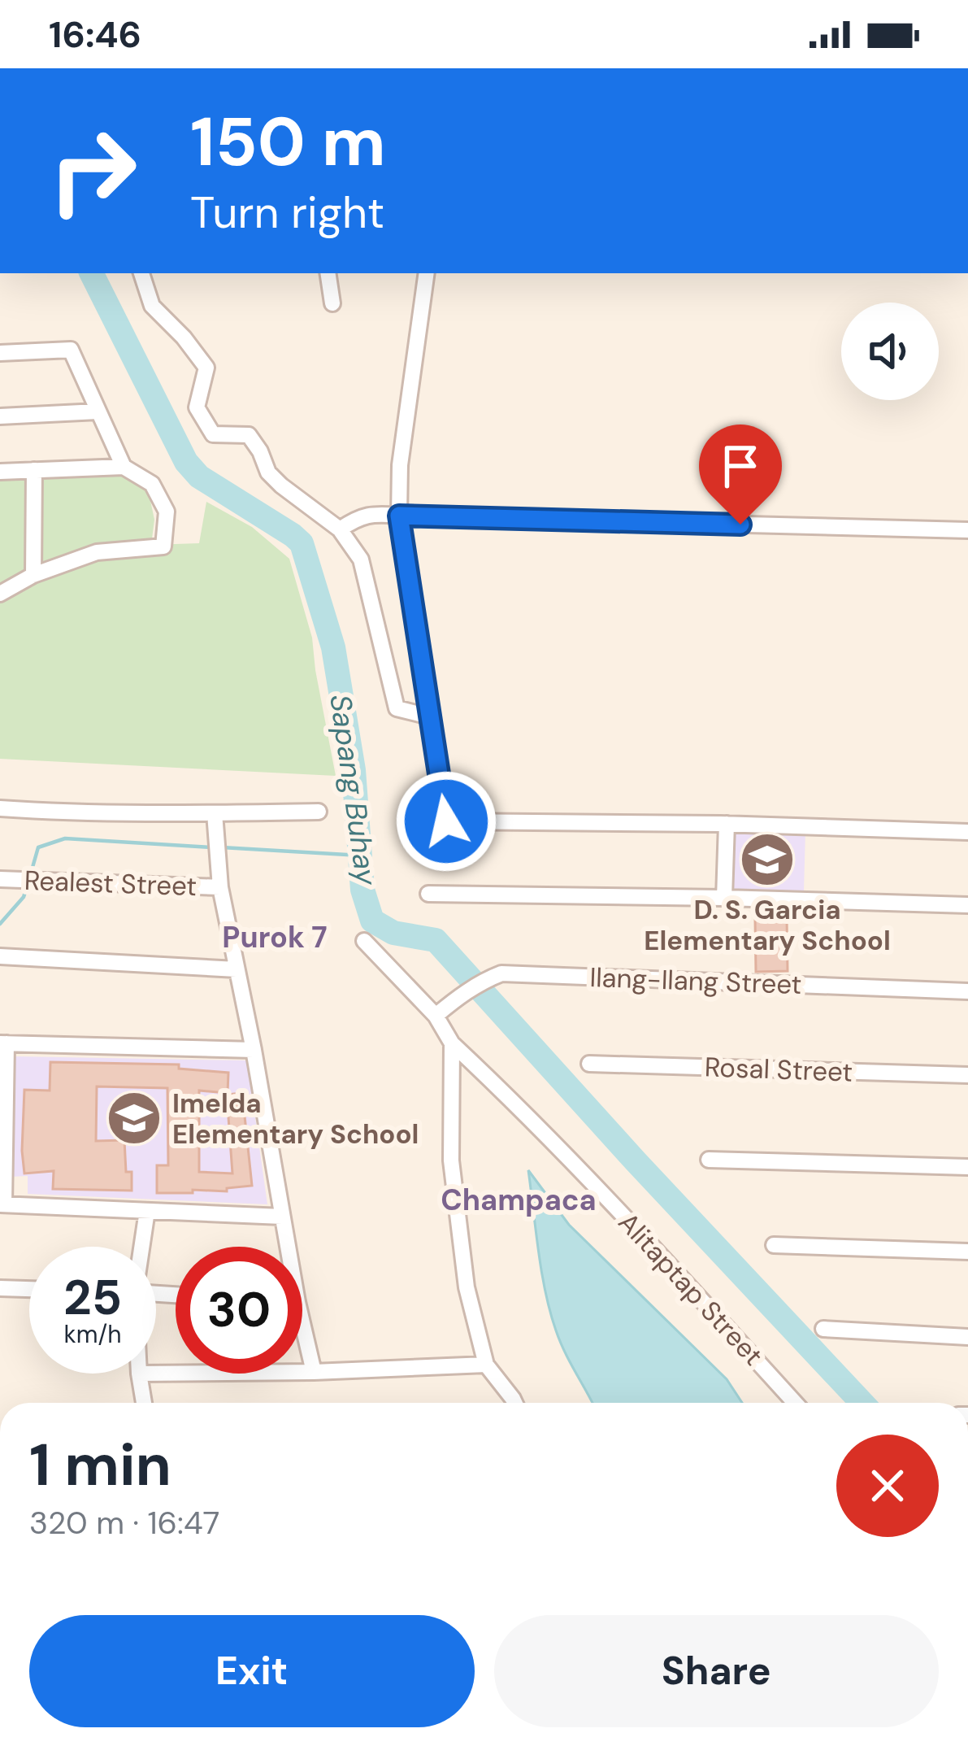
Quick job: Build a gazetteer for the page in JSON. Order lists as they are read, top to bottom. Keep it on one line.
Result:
{"streets":{"street":["Realest Street","Ilang-Ilang Street","Rosal Street","Alitaptap Street"]},"crossings":[["Ilang-Ilang Street","Alitaptap Street"]],"districts":["Purok 7","Champaca"],"water":["Sapang Buhay"],"places":{"school or university":["D. S. Garcia Elementary School","Imelda Elementary School"]},"page":{"status":"16:46","turn":["150 m","Turn right"],"speed":"25 km/h","limit":"30","heading":["1 min","320 m · 16:47"],"buttons":["Exit","Share"]}}
